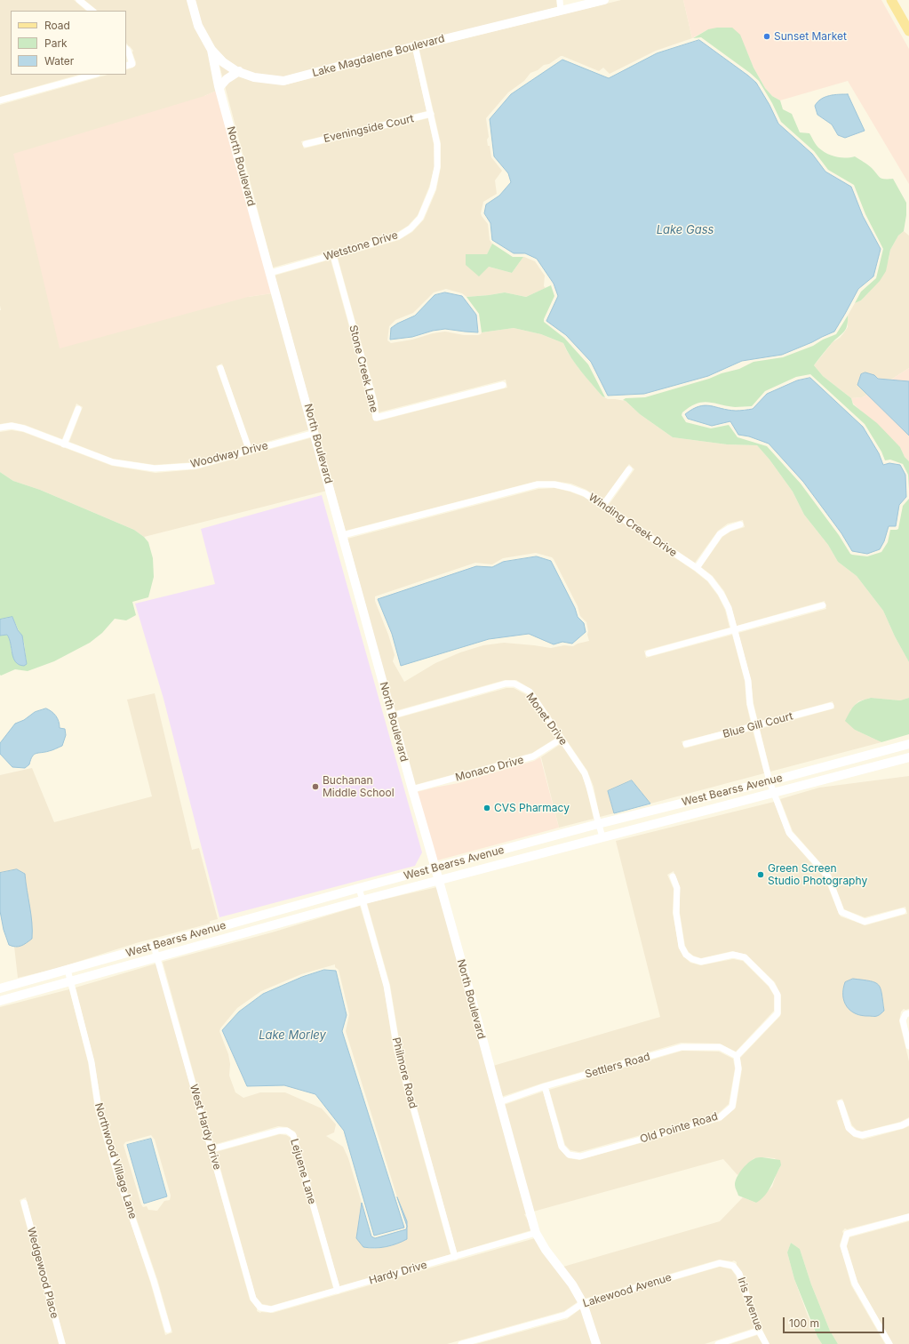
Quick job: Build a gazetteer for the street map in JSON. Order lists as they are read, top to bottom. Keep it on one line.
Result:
{"streets":{"main road":["Lake Magdalene Boulevard","North Boulevard","West Bearss Avenue"],"street":["Eveningside Court","Wetstone Drive","Stone Creek Lane","Woodway Drive","Winding Creek Drive","Monet Drive","Blue Gill Court","Monaco Drive","Settlers Road","Philmore Road","West Hardy Drive","Old Pointe Road","Northwood Village Lane","Lejuene Lane","Wedgewood Place","Hardy Drive","Lakewood Avenue","Iris Avenue"]},"crossings":[["Lake Magdalene Boulevard","North Boulevard"],["Lake Magdalene Boulevard","Wetstone Drive"],["Eveningside Court","Wetstone Drive"],["North Boulevard","Wetstone Drive"],["North Boulevard","Woodway Drive"],["North Boulevard","Winding Creek Drive"],["North Boulevard","Monet Drive"],["North Boulevard","Monaco Drive"],["North Boulevard","West Bearss Avenue"],["North Boulevard","Settlers Road"],["North Boulevard","Hardy Drive"],["North Boulevard","Lakewood Avenue"],["Wetstone Drive","Stone Creek Lane"],["Winding Creek Drive","Blue Gill Court"],["Winding Creek Drive","West Bearss Avenue"],["Monet Drive","Monaco Drive"],["Monet Drive","West Bearss Avenue"],["West Bearss Avenue","Philmore Road"],["West Bearss Avenue","West Hardy Drive"],["West Bearss Avenue","Northwood Village Lane"],["Settlers Road","Old Pointe Road"],["Philmore Road","Hardy Drive"],["West Hardy Drive","Lejuene Lane"],["West Hardy Drive","Hardy Drive"],["Lejuene Lane","Hardy Drive"],["Lakewood Avenue","Iris Avenue"]],"water":["Lake Gass","Lake Morley"],"places":["Sunset Market","Buchanan Middle School","CVS Pharmacy","Green Screen Studio Photography"],"legend":["Road","Park","Water"],"scale_bar":"100 m"}
